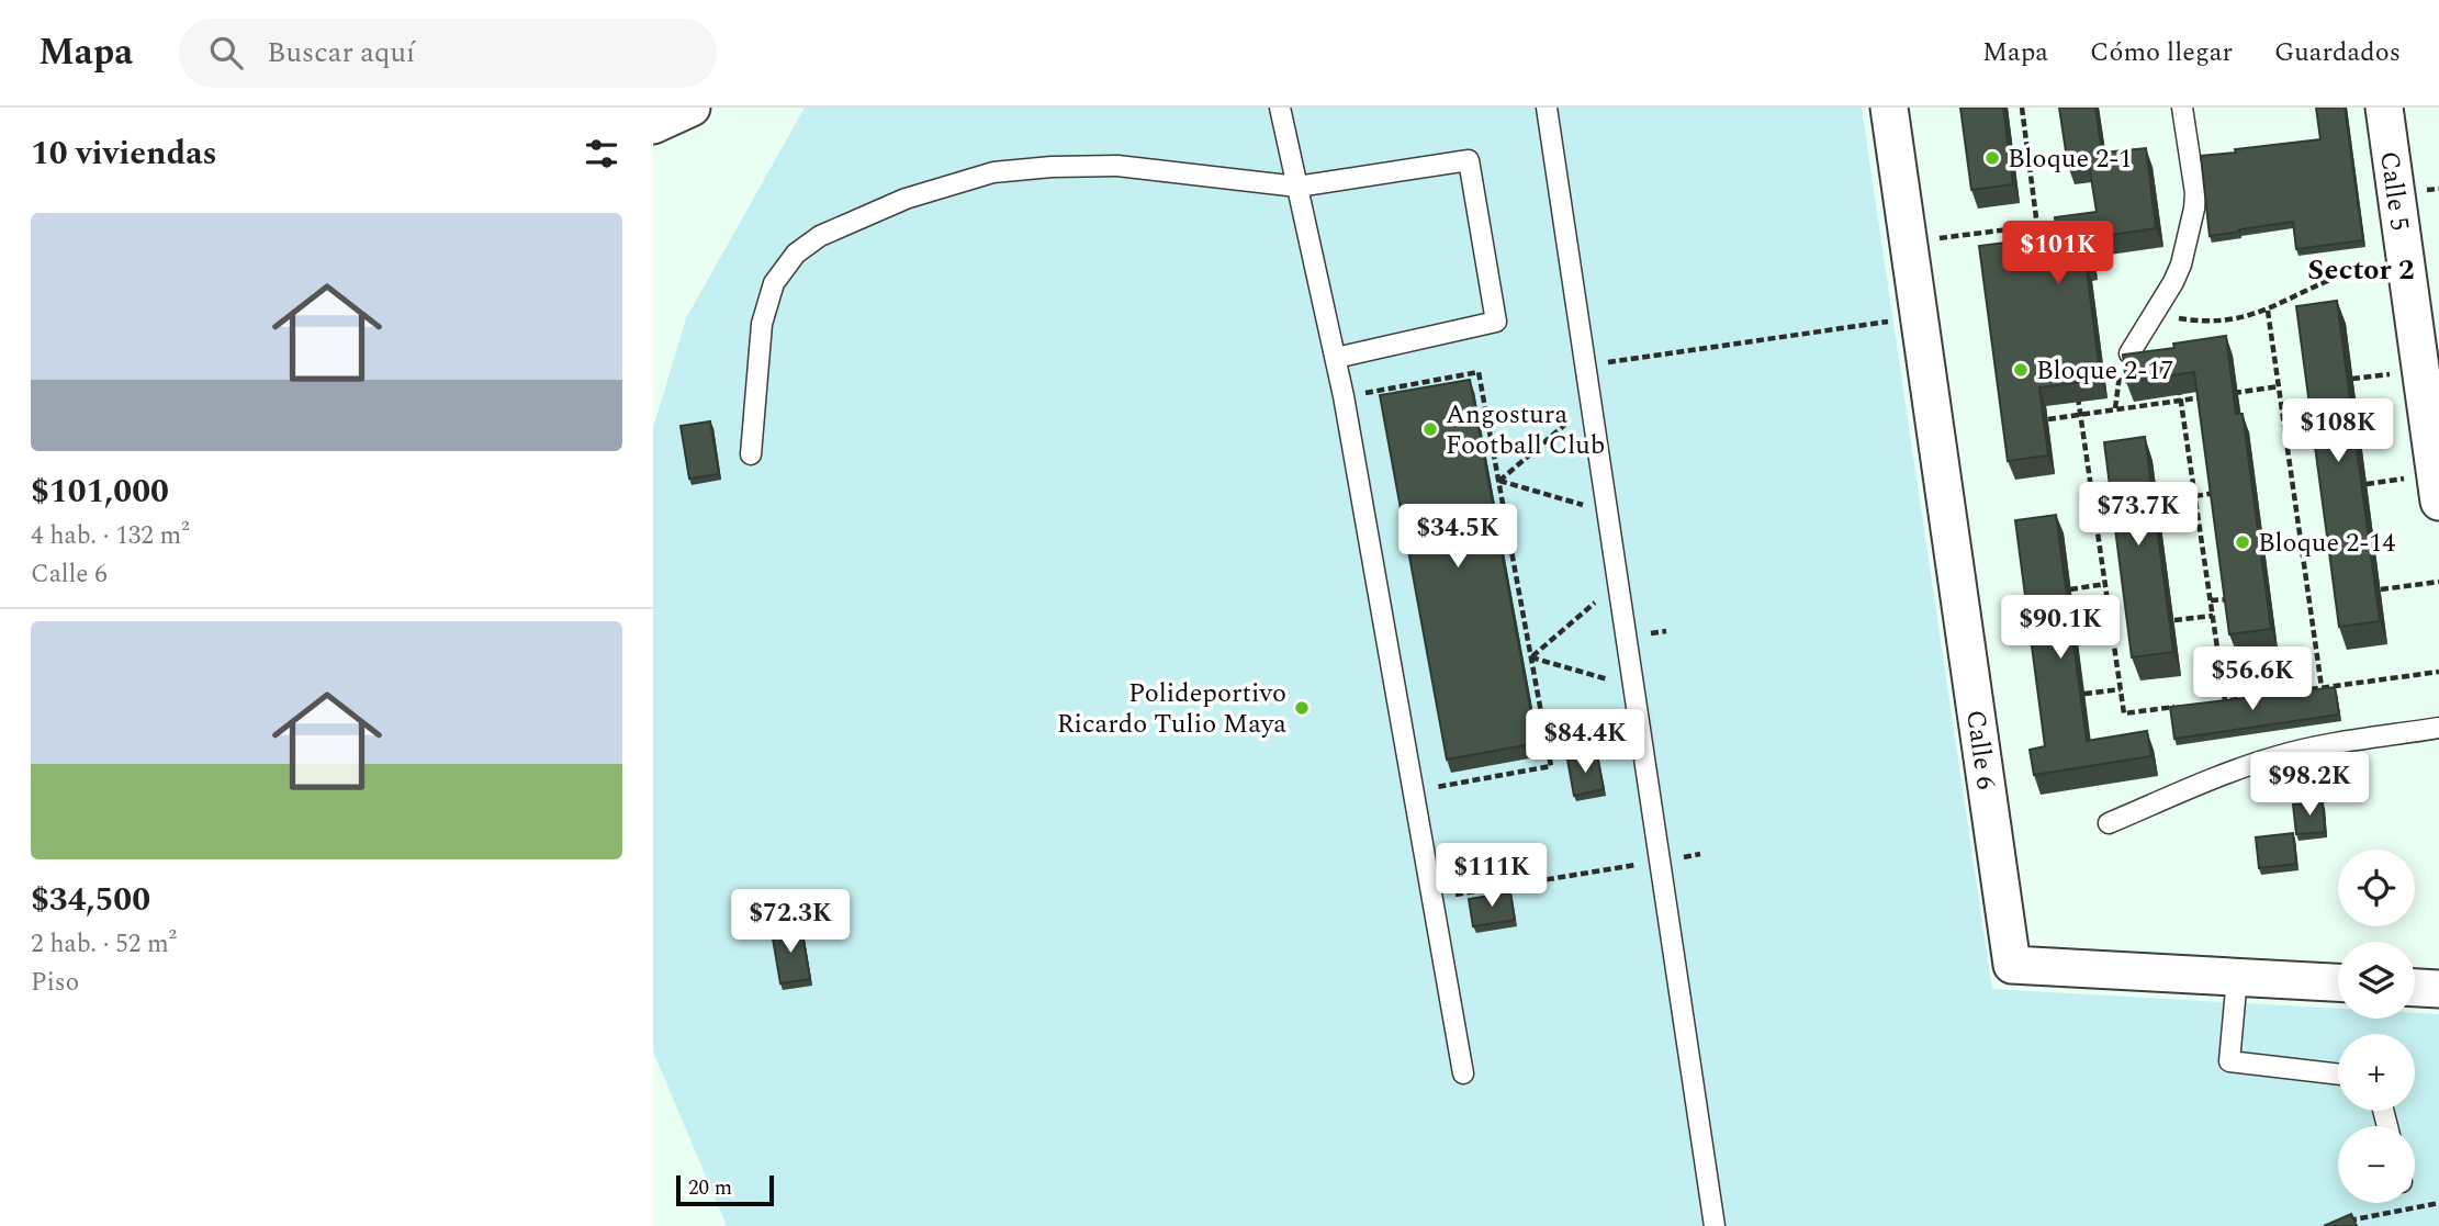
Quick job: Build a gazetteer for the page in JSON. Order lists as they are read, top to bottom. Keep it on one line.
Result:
{"streets":{"street":["Calle 5","Calle 6"]},"districts":["Sector 2"],"places":["Bloque 2-1","Bloque 2-17","Angostura Football Club","Bloque 2-14","Polideportivo Ricardo Tulio Maya"],"scale_bar":"20 m","page":{"header":"Mapa","search":"Buscar aquí","nav":["Mapa","Cómo llegar","Guardados"],"heading":"10 viviendas","list":[{"name":"$101,000","note":"4 hab. · 132 m² · Calle 6"},{"name":"$34,500","note":"2 hab. · 52 m² · Piso"}],"price":["$101K","$108K","$73.7K","$34.5K","$90.1K","$56.6K","$84.4K","$98.2K","$111K","$72.3K"],"map_buttons":["+","−"],"scale":"20 m"}}
